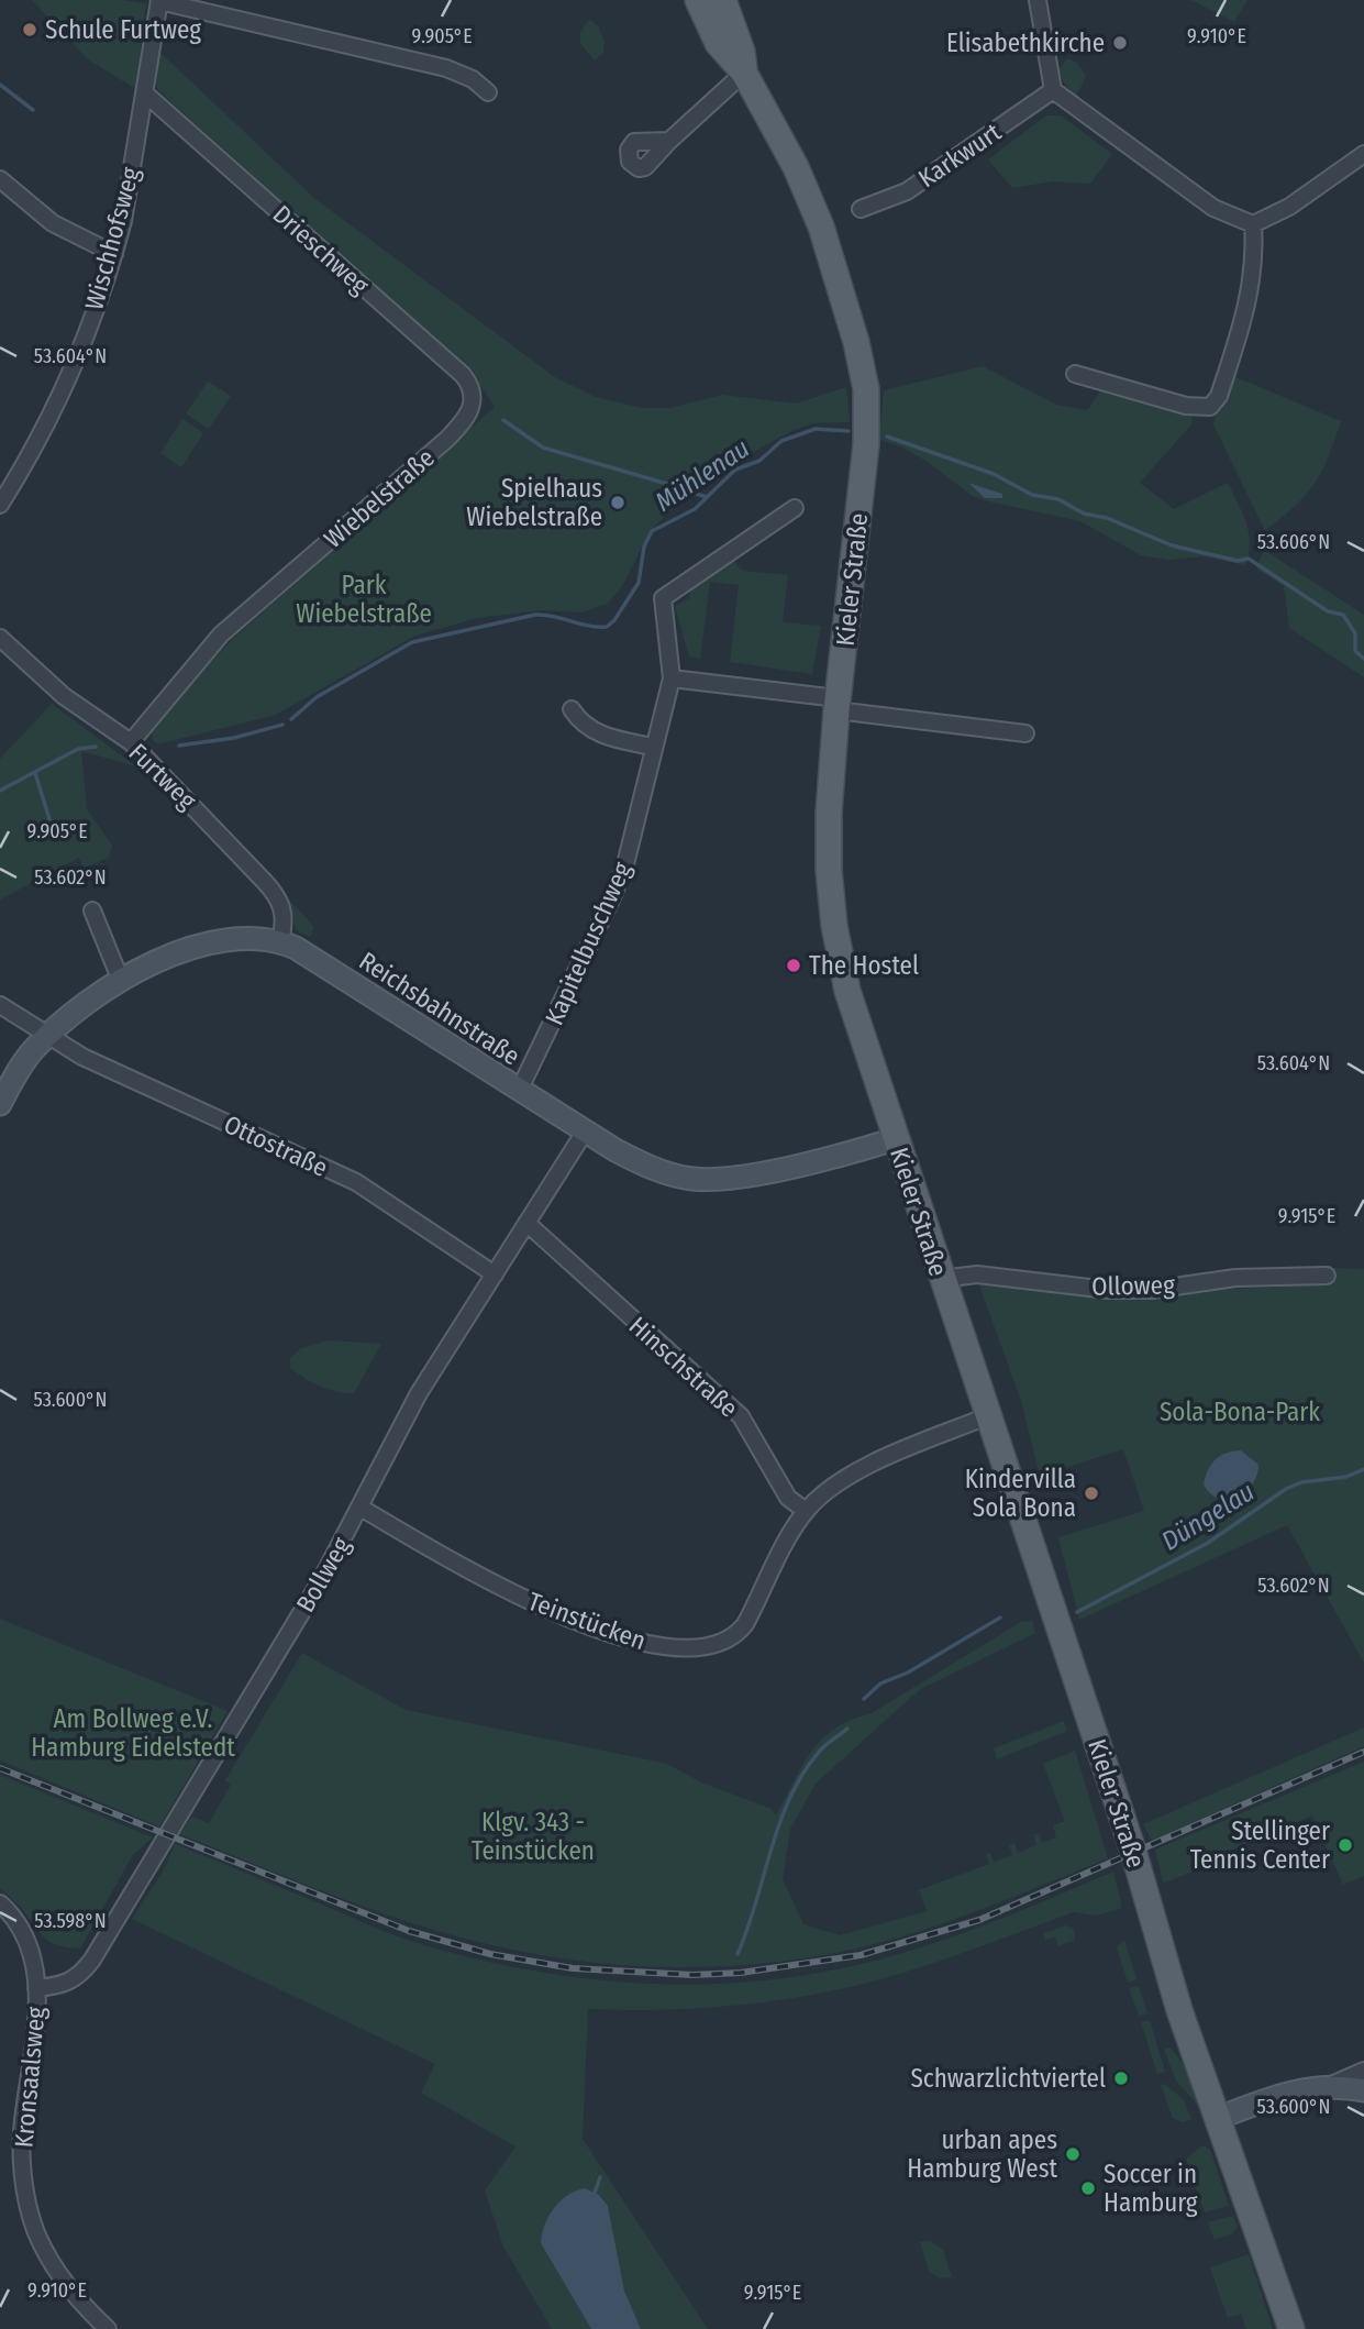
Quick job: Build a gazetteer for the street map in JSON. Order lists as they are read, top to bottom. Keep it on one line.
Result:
{"streets":{"main road":["Kieler Straße"],"street":["Karkwurt","Wischhofsweg","Drieschweg","Wiebelstraße","Furtweg","Kapitelbuschweg","Reichsbahnstraße","Ottostraße","Olloweg","Hinschstraße","Bollweg","Teinstücken","Kronsaalsweg"]},"crossings":[["Wischhofsweg","Drieschweg"],["Drieschweg","Wiebelstraße"],["Wiebelstraße","Furtweg"],["Kieler Straße","Reichsbahnstraße"],["Kieler Straße","Olloweg"],["Furtweg","Reichsbahnstraße"],["Kapitelbuschweg","Reichsbahnstraße"],["Reichsbahnstraße","Ottostraße"],["Reichsbahnstraße","Bollweg"],["Ottostraße","Bollweg"],["Hinschstraße","Bollweg"],["Hinschstraße","Teinstücken"],["Bollweg","Teinstücken"],["Bollweg","Kronsaalsweg"]],"water":["Mühlenau","Düngelau"],"parks":["Park Wiebelstraße","Sola-Bona-Park","Am Bollweg e.V. Hamburg Eidelstedt","Klgv. 343 - Teinstücken"],"places":["Schule Furtweg","Elisabethkirche","Spielhaus Wiebelstraße","The Hostel","Kindervilla Sola Bona","Stellinger Tennis Center","Schwarzlichtviertel","urban apes Hamburg West","Soccer in Hamburg"],"coordinates":["9.905°E","9.910°E","53.604°N","53.606°N","53.602°N","9.915°E","53.600°N","53.598°N"]}
